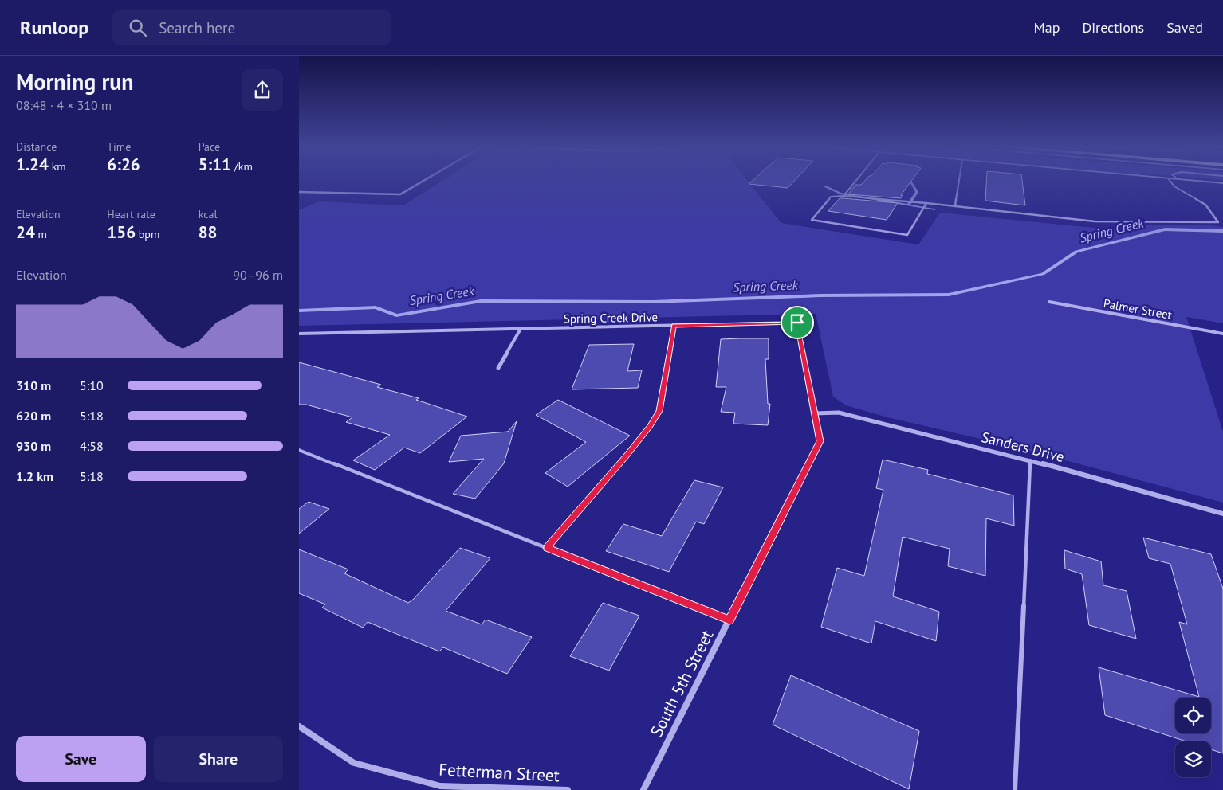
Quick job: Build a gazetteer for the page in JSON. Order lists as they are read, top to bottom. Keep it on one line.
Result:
{"streets":{"street":["Palmer Street","Spring Creek Drive","Sanders Drive","South 5th Street","Fetterman Street"]},"crossings":[["Spring Creek Drive","South 5th Street"],["Sanders Drive","South 5th Street"]],"water":["Spring Creek"],"page":{"header":"Runloop","search":"Search here","nav":["Map","Directions","Saved"],"heading":["Morning run","08:48 · 4 × 310 m"],"stats":[["Distance","1.24 km"],["Time","6:26"],["Pace","5:11 /km"],["Elevation","24 m"],["Heart rate","156 bpm"],["kcal","88"]],"chart":["Elevation","90–96 m"],"list":[{"name":"310 m","note":"5:10"},{"name":"620 m","note":"5:18"},{"name":"930 m","note":"4:58"},{"name":"1.2 km","note":"5:18"}],"buttons":["Save","Share"]}}
